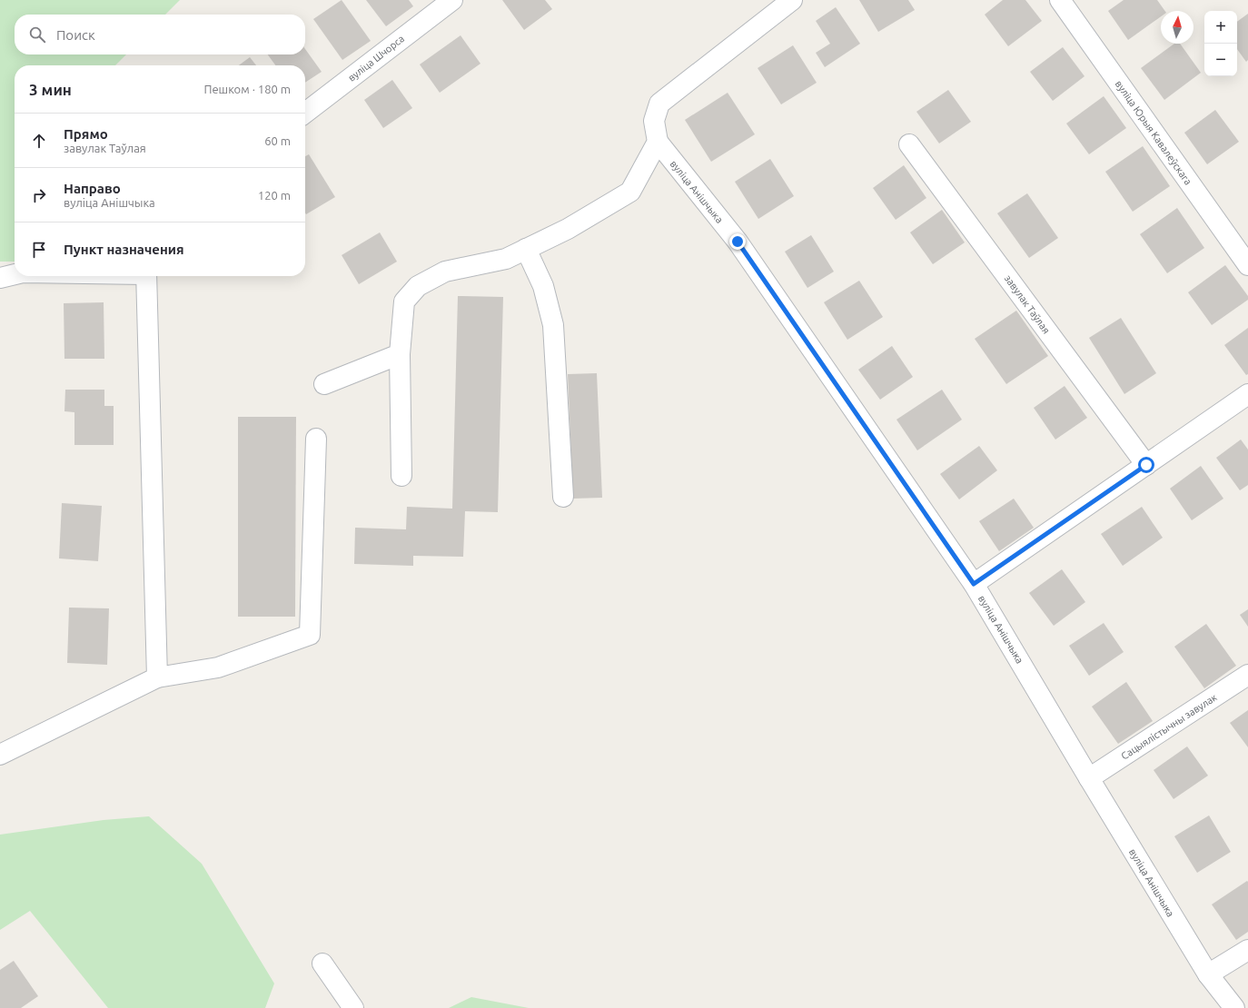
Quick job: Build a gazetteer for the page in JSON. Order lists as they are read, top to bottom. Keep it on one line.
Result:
{"streets":{"street":["вуліца Шчорса","вуліца Юрыя Кавалеўскага","вуліца Анішчыка","завулак Таўлая","Сацыялістычны завулак"]},"crossings":[["вуліца Анішчыка","Сацыялістычны завулак"]],"north":"top","page":{"map_buttons":["+","−"],"search":"Поиск","heading":["3 мин","Пешком · 180 m"],"list":[["Прямо","завулак Таўлая","60 m"],["Направо","вуліца Анішчыка","120 m"],"Пункт назначения"]}}
